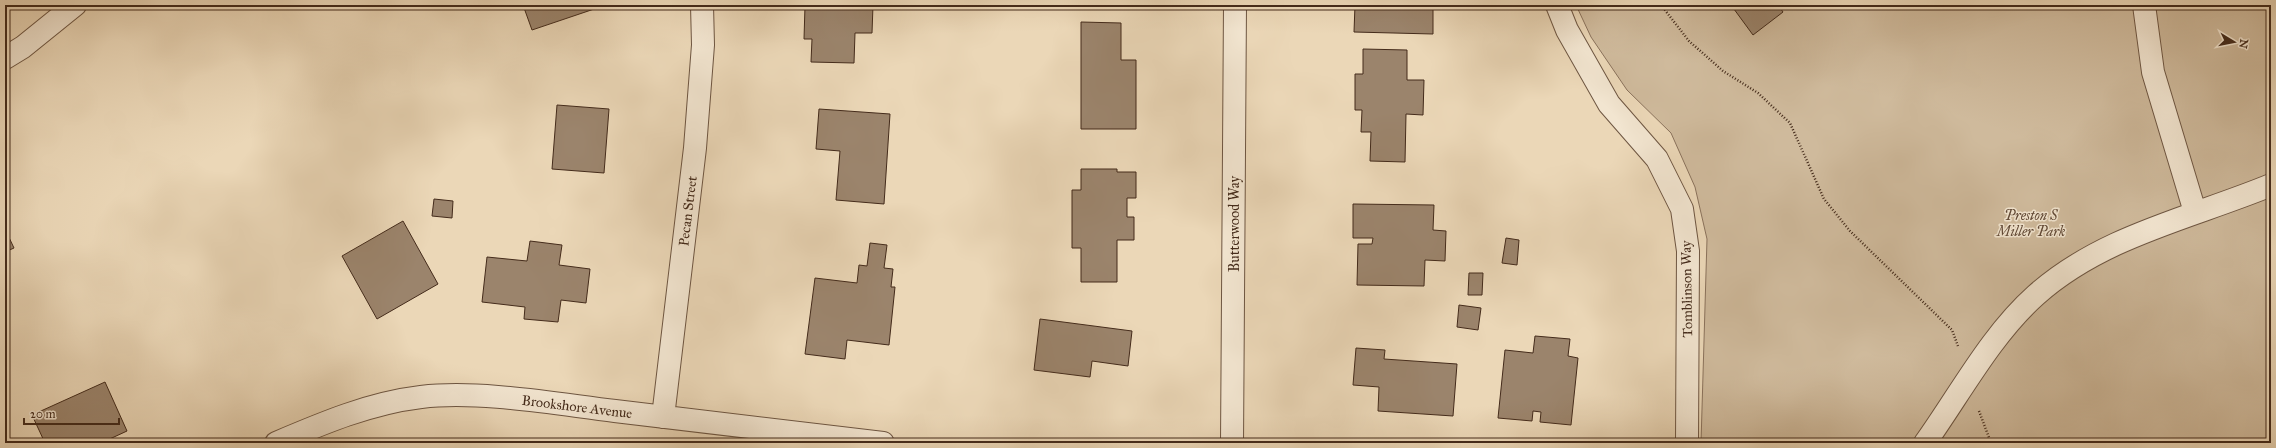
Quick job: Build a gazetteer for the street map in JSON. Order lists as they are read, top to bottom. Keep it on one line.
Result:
{"streets":{"street":["Pecan Street","Butterwood Way","Tomblinson Way","Brookshore Avenue"]},"crossings":[["Pecan Street","Brookshore Avenue"]],"parks":["Preston S Miller Park"],"scale_bar":"20 m","north":"right"}
